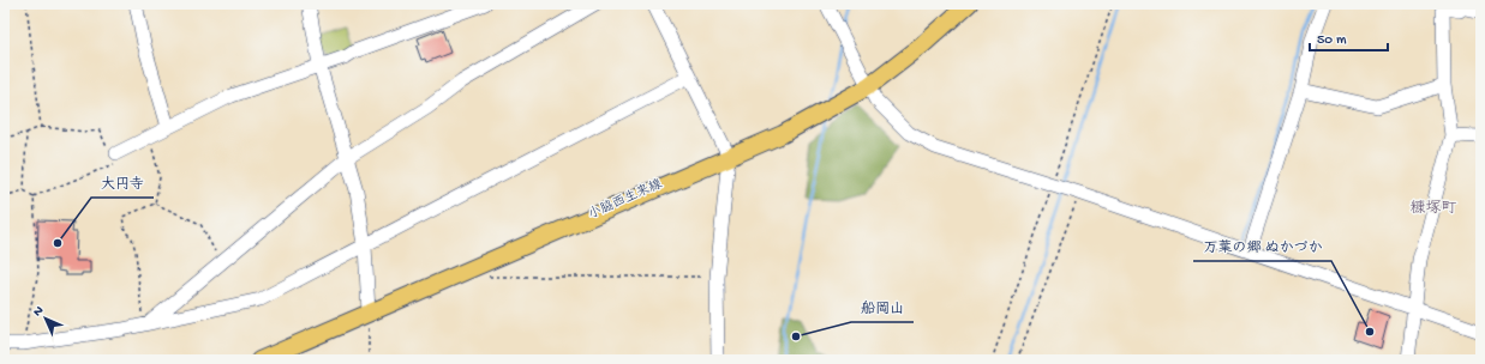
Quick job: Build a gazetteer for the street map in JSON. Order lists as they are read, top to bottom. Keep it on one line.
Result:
{"streets":{"main road":["小脇西生来線"]},"districts":["糠塚町"],"places":["大円寺","万葉の郷 ぬかづか","船岡山"],"scale_bar":"50 m","north":"top left"}
